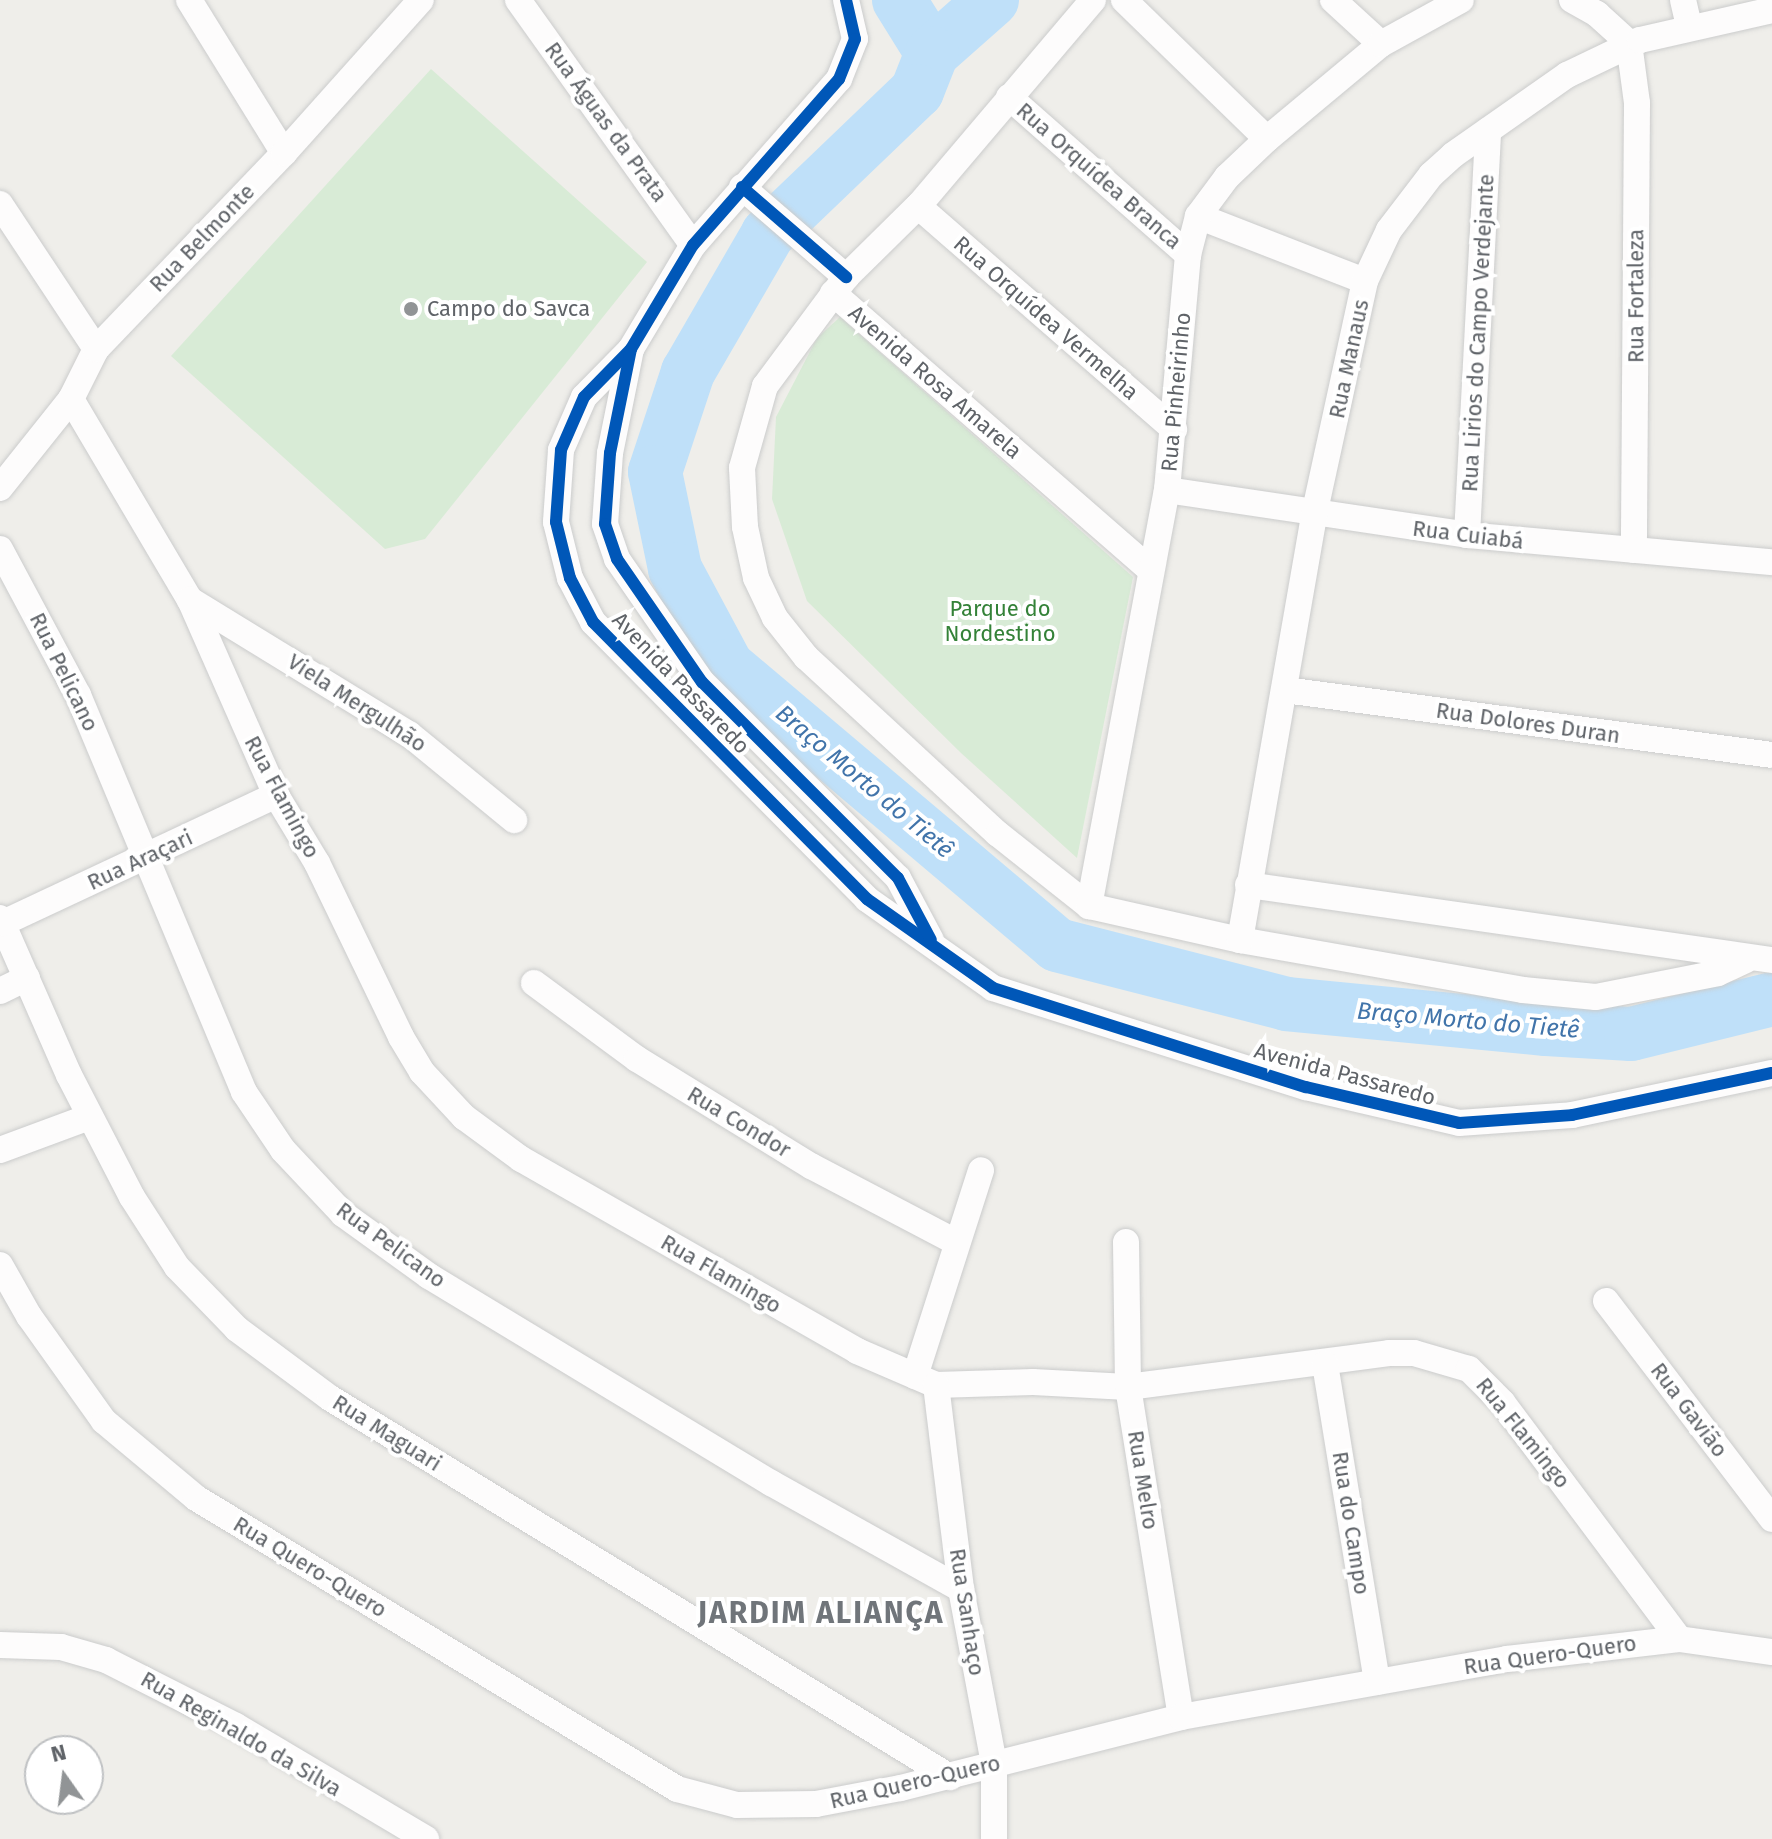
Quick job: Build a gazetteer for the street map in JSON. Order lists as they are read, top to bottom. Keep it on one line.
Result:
{"streets":{"street":["Rua Águas da Prata","Rua Orquídea Branca","Rua Belmonte","Rua Fortaleza","Rua Orquídea Vermelha","Rua Lirios do Campo Verdejante","Rua Manaus","Avenida Rosa Amarela","Rua Pinheirinho","Rua Cuiabá","Rua Pelicano","Avenida Passaredo","Viela Mergulhão","Rua Dolores Duran","Rua Flamingo","Rua Araçari","Rua Condor","Rua Gavião","Rua Maguari","Rua Melro","Rua do Campo","Rua Quero-Quero","Rua Sanhaço","Rua Reginaldo da Silva"]},"crossings":[["Rua Águas da Prata","Avenida Passaredo"],["Rua Orquídea Branca","Avenida Rosa Amarela"],["Rua Orquídea Branca","Rua Pinheirinho"],["Rua Belmonte","Rua Flamingo"],["Rua Fortaleza","Rua Manaus"],["Rua Fortaleza","Rua Cuiabá"],["Rua Orquídea Vermelha","Avenida Rosa Amarela"],["Rua Orquídea Vermelha","Rua Pinheirinho"],["Rua Lirios do Campo Verdejante","Rua Manaus"],["Rua Lirios do Campo Verdejante","Rua Cuiabá"],["Rua Manaus","Rua Cuiabá"],["Rua Manaus","Rua Dolores Duran"],["Avenida Rosa Amarela","Rua Pinheirinho"],["Rua Pinheirinho","Rua Cuiabá"],["Rua Pelicano","Rua Araçari"],["Rua Pelicano","Rua Sanhaço"],["Viela Mergulhão","Rua Flamingo"],["Rua Flamingo","Rua Araçari"],["Rua Flamingo","Rua Melro"],["Rua Flamingo","Rua do Campo"],["Rua Flamingo","Rua Quero-Quero"],["Rua Flamingo","Rua Sanhaço"],["Rua Araçari","Rua Maguari"],["Rua Condor","Rua Sanhaço"],["Rua Maguari","Rua Quero-Quero"],["Rua Melro","Rua Quero-Quero"],["Rua do Campo","Rua Quero-Quero"],["Rua Quero-Quero","Rua Sanhaço"]],"districts":["JARDIM ALIANÇA"],"water":["Braço Morto do Tietê"],"parks":["Parque do Nordestino"],"places":["Campo do Savca"],"north":"top"}
